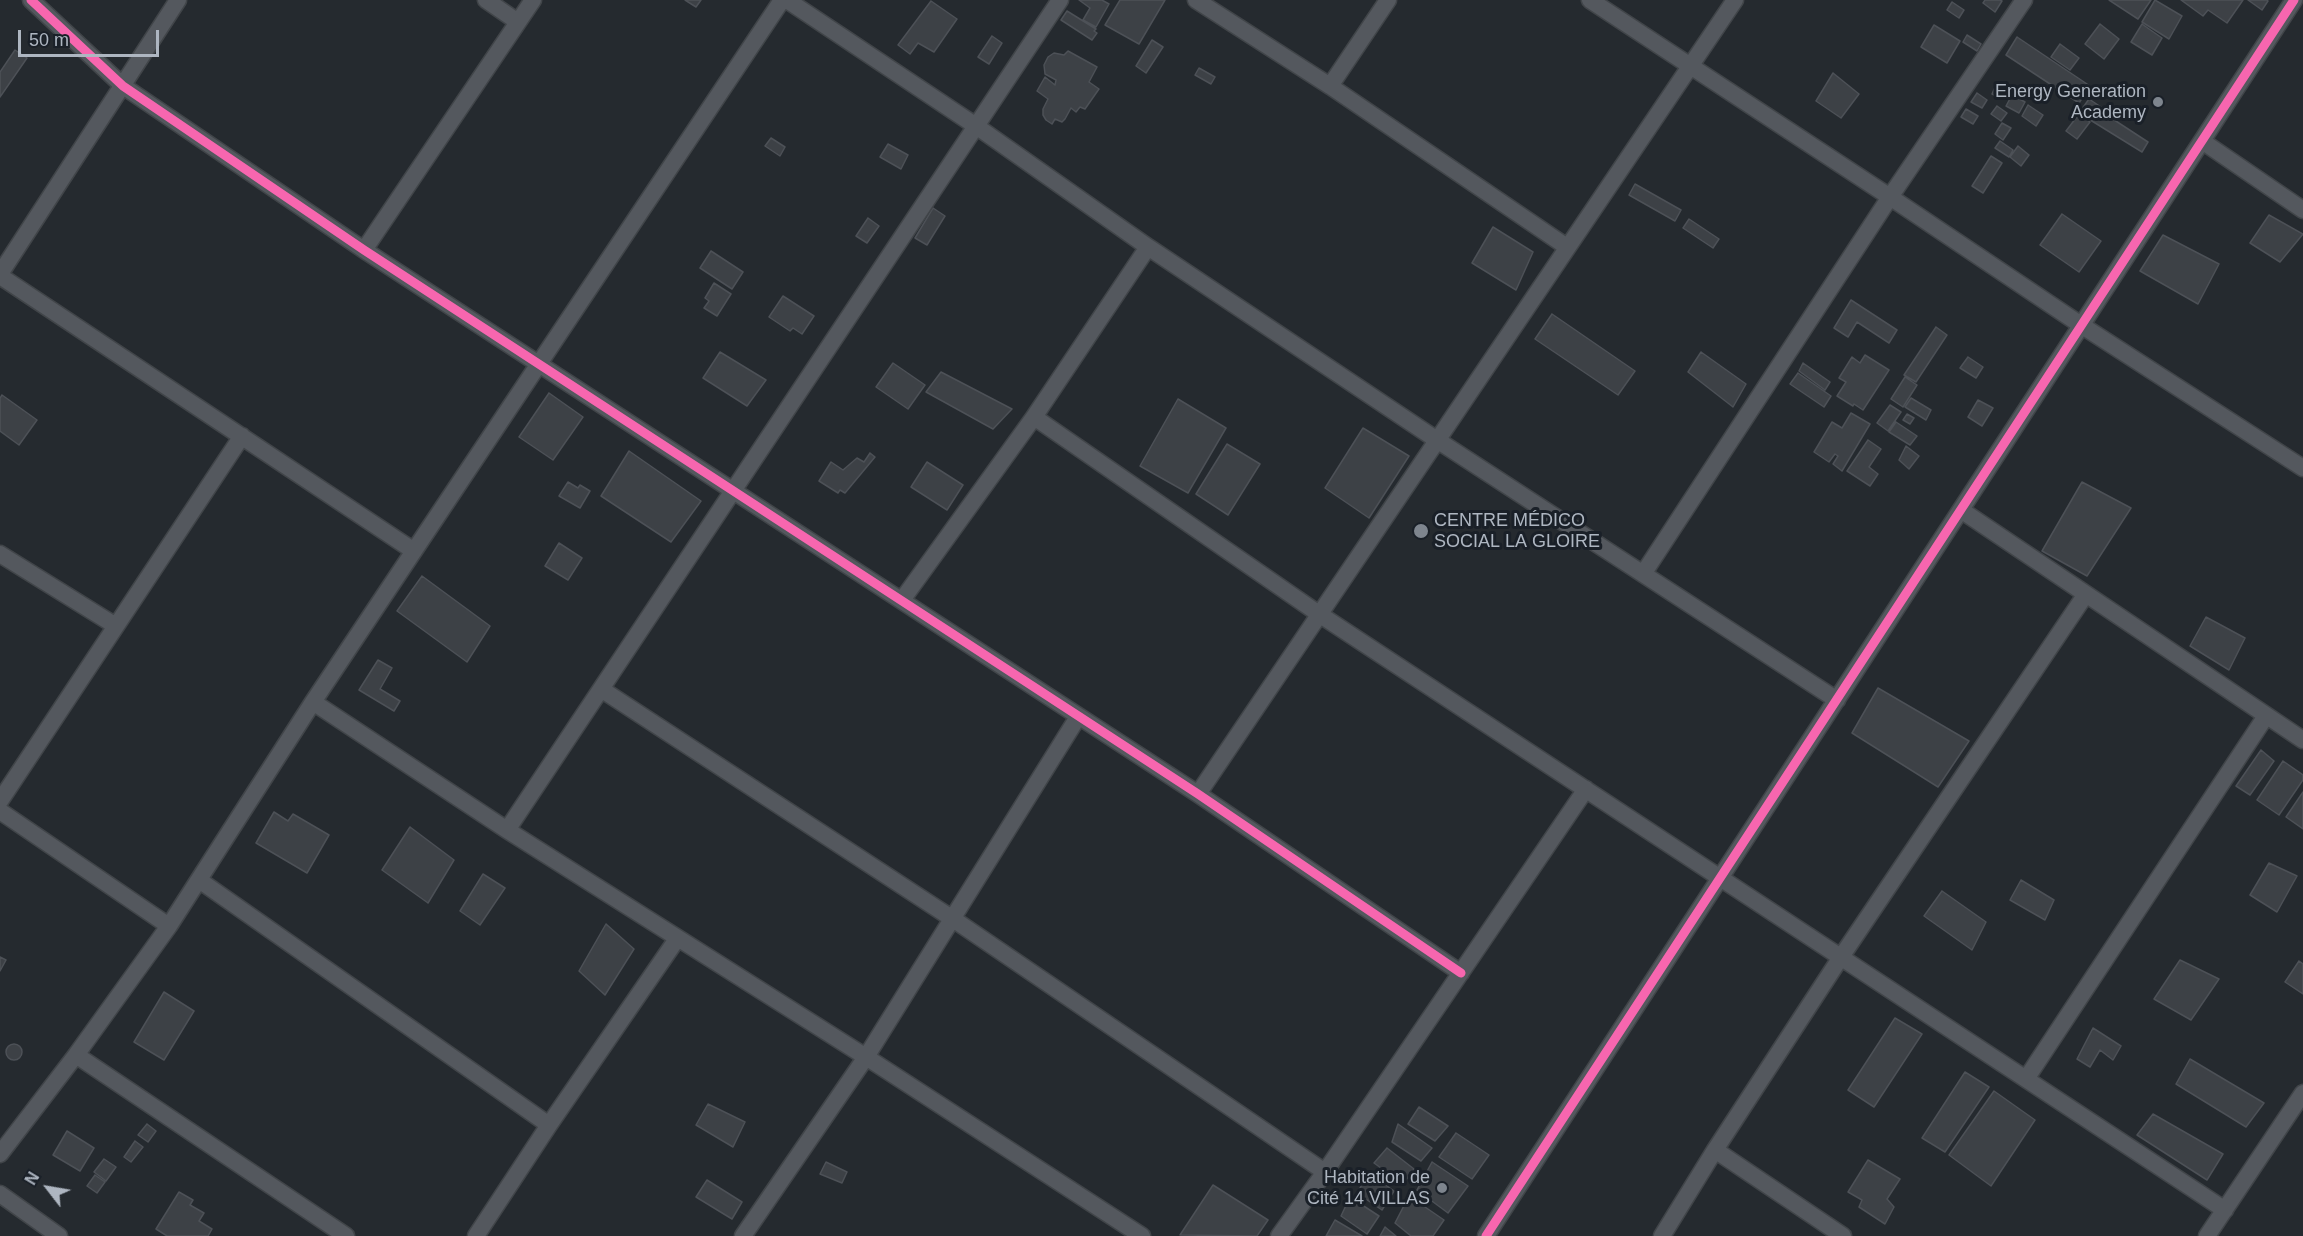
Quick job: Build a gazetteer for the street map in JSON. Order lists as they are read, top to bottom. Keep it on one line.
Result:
{"places":["Energy Generation Academy","CENTRE MÉDICO SOCIAL LA GLOIRE","Habitation de Cité 14 VILLAS"],"scale_bar":"50 m","north":"top left"}
